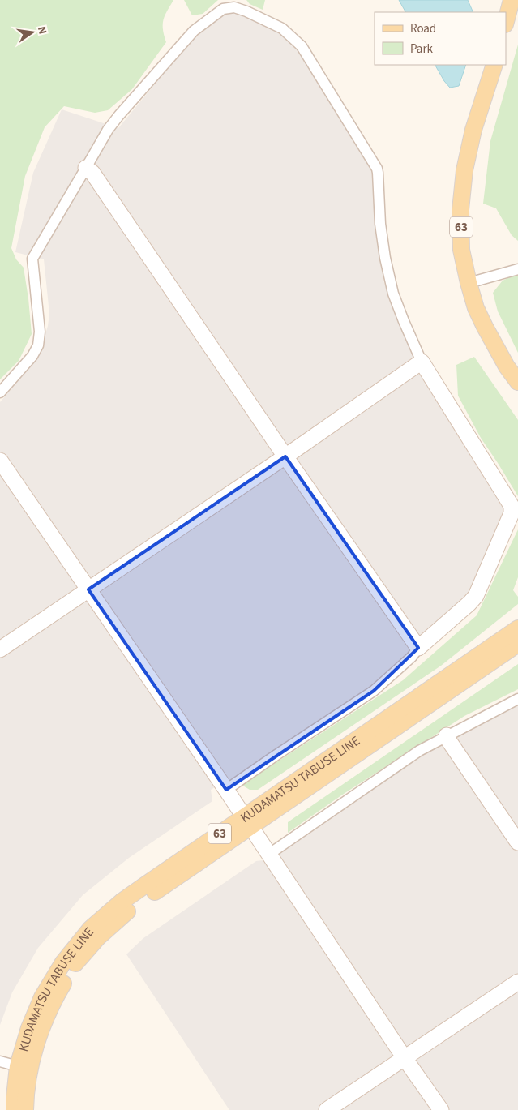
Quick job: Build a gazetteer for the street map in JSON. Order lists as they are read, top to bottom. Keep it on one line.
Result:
{"streets":{"main road":["63","KUDAMATSU TABUSE LINE"]},"legend":["Road","Park"],"north":"right"}
